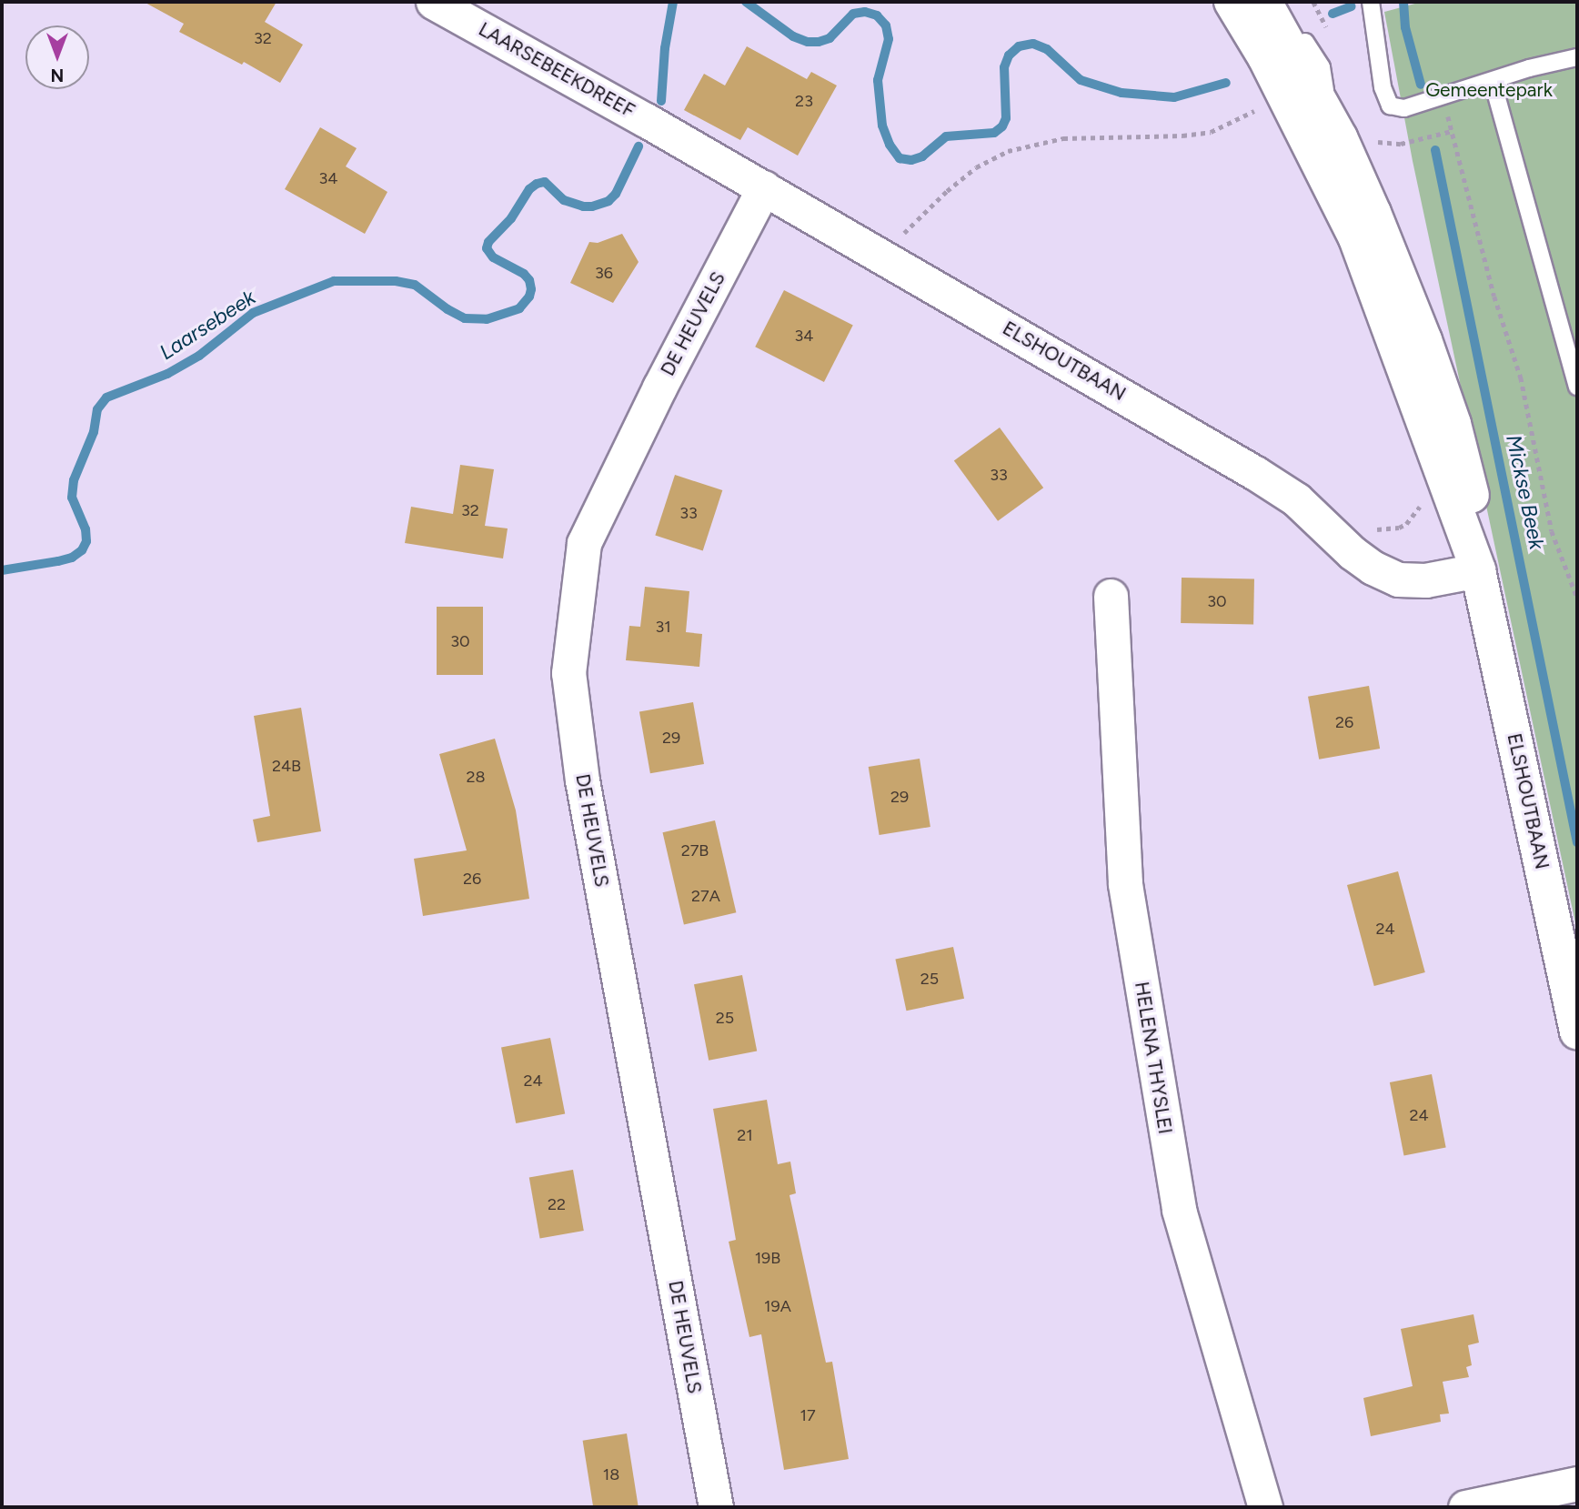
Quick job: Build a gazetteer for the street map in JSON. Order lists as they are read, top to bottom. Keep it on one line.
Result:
{"streets":{"main road":["ELSHOUTBAAN"],"street":["LAARSEBEEKDREEF","DE HEUVELS","HELENA THYSLEI"]},"crossings":[["LAARSEBEEKDREEF","ELSHOUTBAAN"],["DE HEUVELS","ELSHOUTBAAN"]],"water":["Laarsebeek","Mickse Beek"],"parks":["Gemeentepark"],"house_numbers":["32","23","34","36","34","33","32","33","30","31","30","26","29","24B","28","29","27B","26","27A","24","25","25","24","24","21","22","19B","19A","17","18"],"north":"bottom"}
